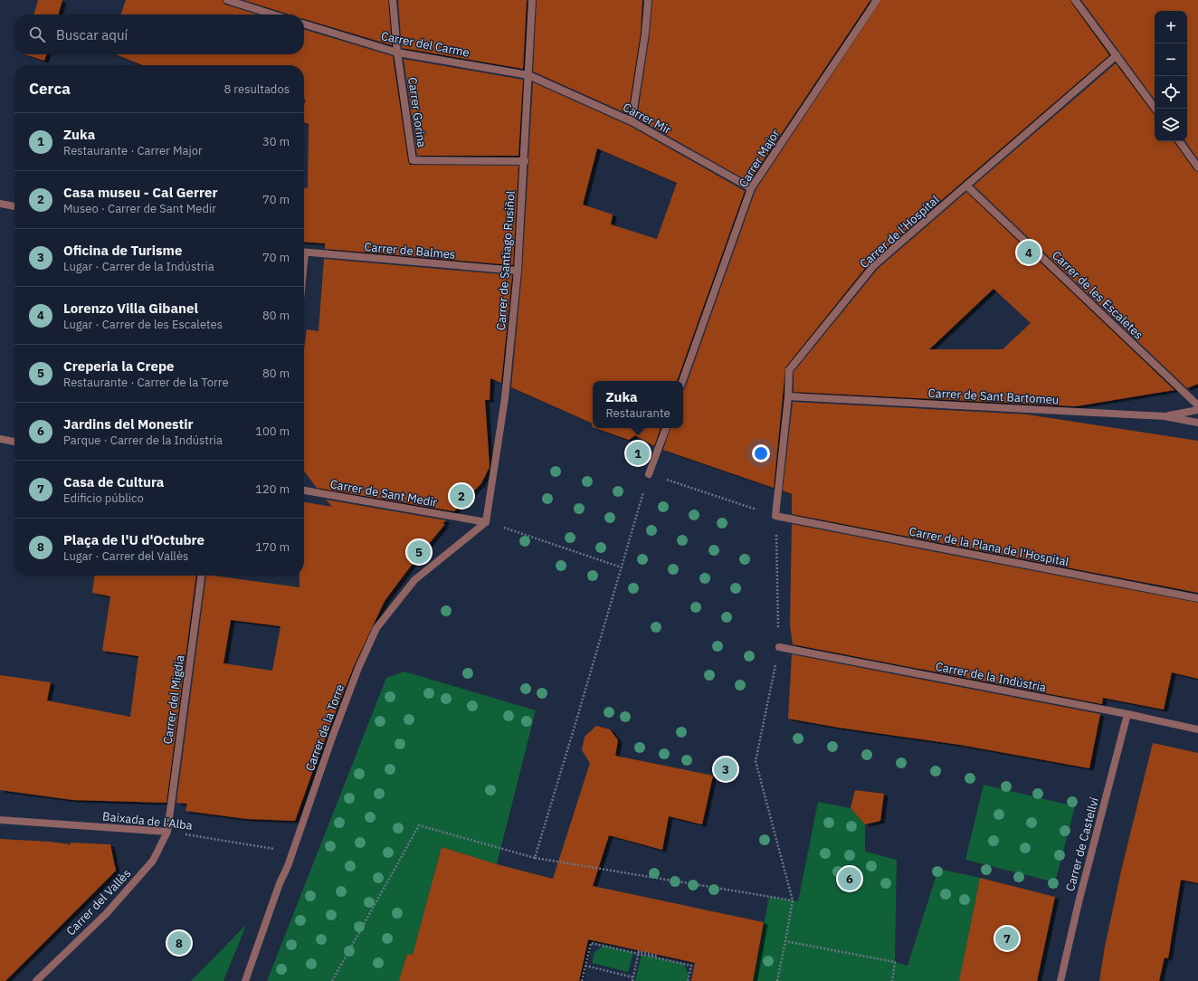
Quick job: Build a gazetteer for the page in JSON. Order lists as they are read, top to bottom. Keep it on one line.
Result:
{"streets":{"street":["Carrer del Carme","Carrer Gorina","Carrer Mir","Carrer Major","Carrer de l'Hospital","Carrer de Balmes","Carrer de Santiago Rusiñol","Carrer de les Escaletes","Carrer de Sant Bartomeu","Carrer de Sant Medir","Carrer de la Plana de l'Hospital","Carrer de la Indústria","Carrer del Migdia","Carrer de la Torre","Baixada de l'Alba","Carrer de Castellví","Carrer del Vallès"]},"crossings":[["Carrer del Carme","Carrer Gorina"],["Carrer del Carme","Carrer Mir"],["Carrer del Carme","Carrer de Santiago Rusiñol"],["Carrer Gorina","Carrer de Santiago Rusiñol"],["Carrer Mir","Carrer Major"],["Carrer Mir","Carrer de Santiago Rusiñol"],["Carrer de l'Hospital","Carrer de les Escaletes"],["Carrer de l'Hospital","Carrer de Sant Bartomeu"],["Carrer de l'Hospital","Carrer de la Plana de l'Hospital"],["Carrer de Balmes","Carrer de Santiago Rusiñol"],["Carrer de Santiago Rusiñol","Carrer de Sant Medir"],["Carrer de Santiago Rusiñol","Carrer de la Torre"],["Carrer de Sant Medir","Carrer de la Torre"],["Carrer de la Indústria","Carrer de Castellví"],["Carrer del Migdia","Baixada de l'Alba"],["Carrer del Migdia","Carrer del Vallès"],["Carrer de la Torre","Baixada de l'Alba"],["Baixada de l'Alba","Carrer del Vallès"]],"page":{"map_buttons":["+","−"],"search":"Buscar aquí","heading":["Cerca","8 resultados"],"list":[{"mark":"1","name":"Zuka","note":"Restaurante · Carrer Major","value":"30 m"},{"mark":"2","name":"Casa museu - Cal Gerrer","note":"Museo · Carrer de Sant Medir","value":"70 m"},{"mark":"3","name":"Oficina de Turisme","note":"Lugar · Carrer de la Indústria","value":"70 m"},{"mark":"4","name":"Lorenzo Villa Gibanel","note":"Lugar · Carrer de les Escaletes","value":"80 m"},{"mark":"5","name":"Creperia la Crepe","note":"Restaurante · Carrer de la Torre","value":"80 m"},{"mark":"6","name":"Jardins del Monestir","note":"Parque · Carrer de la Indústria","value":"100 m"},{"mark":"7","name":"Casa de Cultura","note":"Edificio público","value":"120 m"},{"mark":"8","name":"Plaça de l'U d'Octubre","note":"Lugar · Carrer del Vallès","value":"170 m"}],"pins":["4","1","2","5","3","6","7","8"],"popup":["Zuka","Restaurante"]}}
